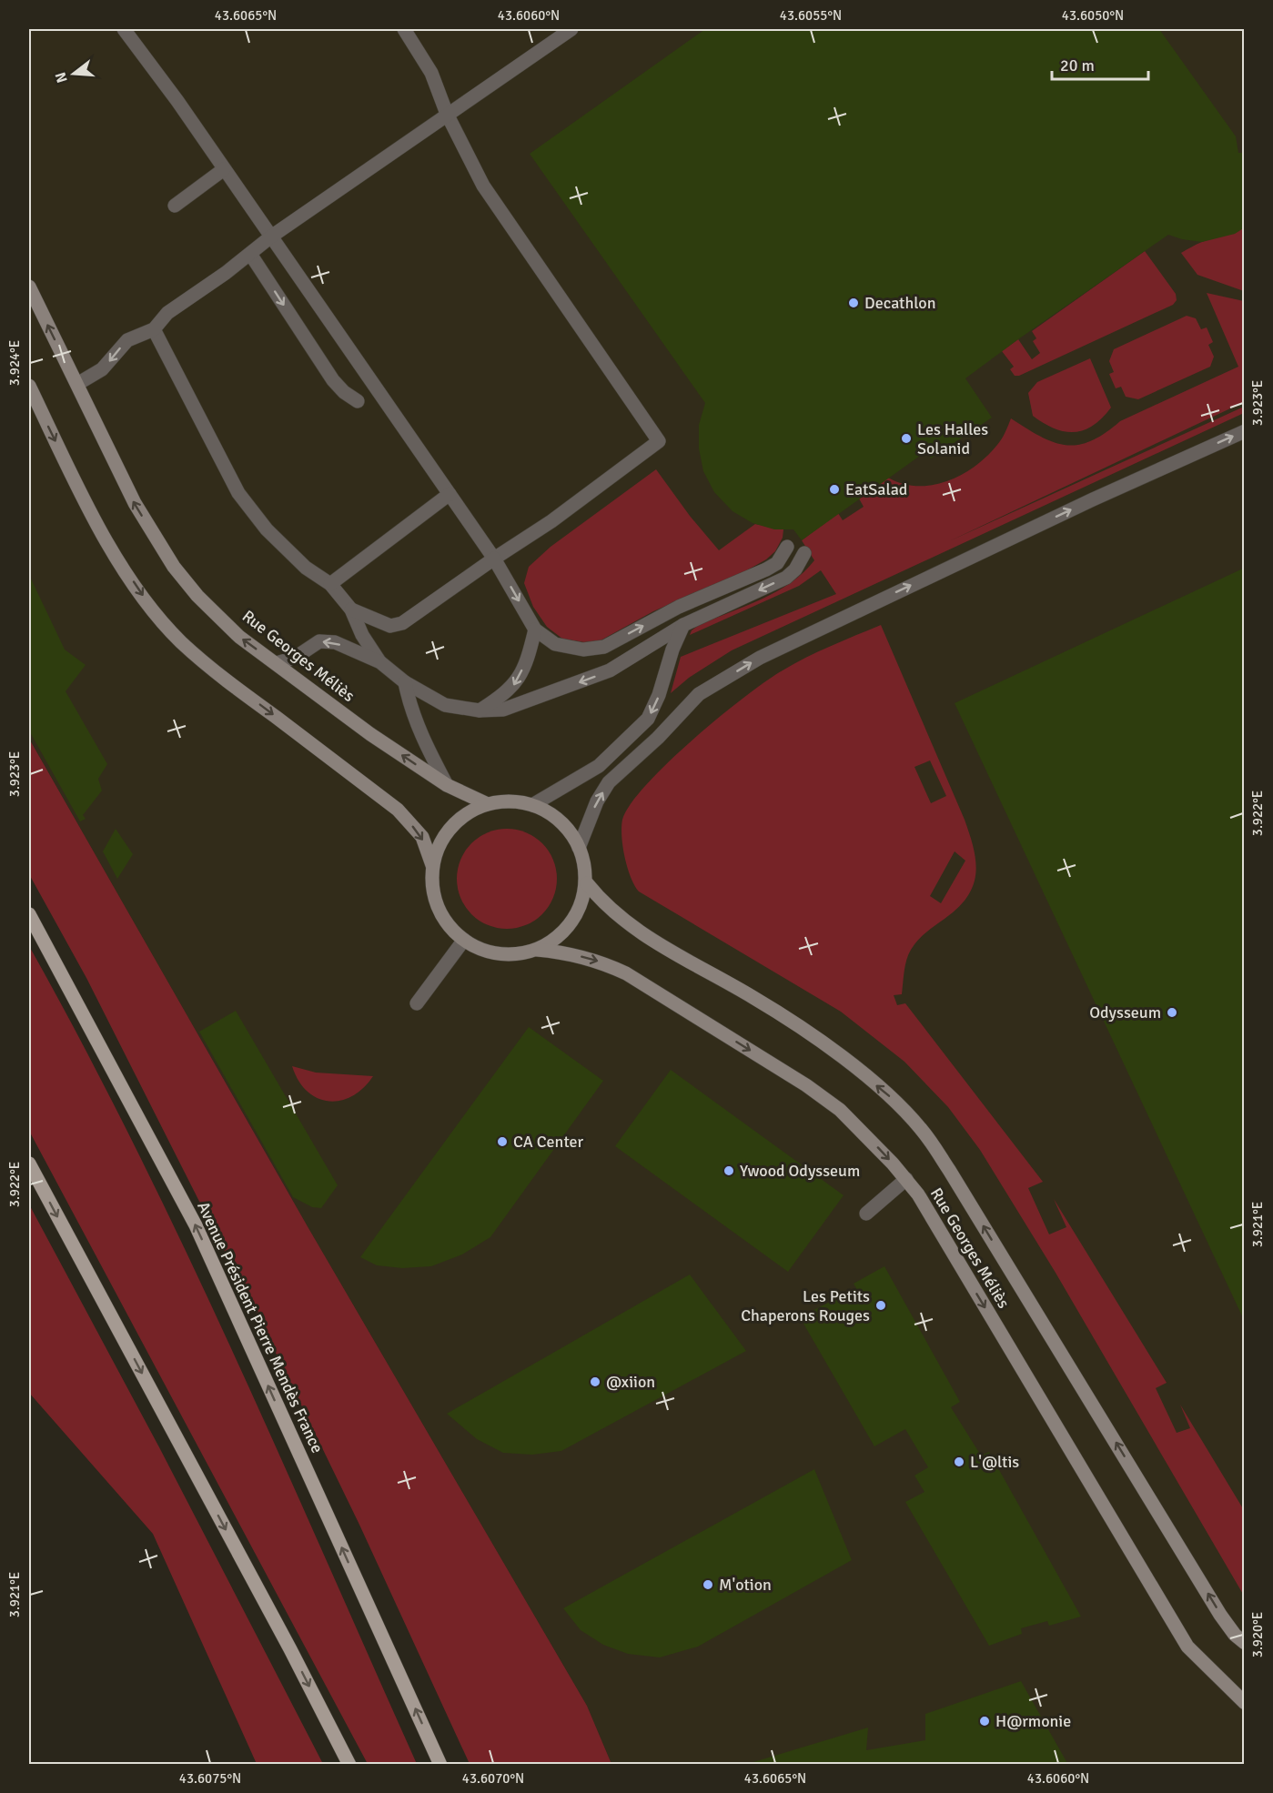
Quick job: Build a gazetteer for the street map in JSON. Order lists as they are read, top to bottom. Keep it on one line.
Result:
{"streets":{"main road":["Avenue Président Pierre Mendès France"],"street":["Rue Georges Méliès"]},"places":["Decathlon","Les Halles Solanid","EatSalad","Odysseum","CA Center","Ywood Odysseum","Les Petits Chaperons Rouges","@xiion","L'@ltis","M'otion","H@rmonie"],"scale_bar":"20 m","north":"left","coordinates":["43.6065°N","43.6060°N","43.6055°N","43.6050°N","3.924°E","3.923°E","3.922°E","3.921°E","3.920°E","43.6075°N","43.6070°N"]}
